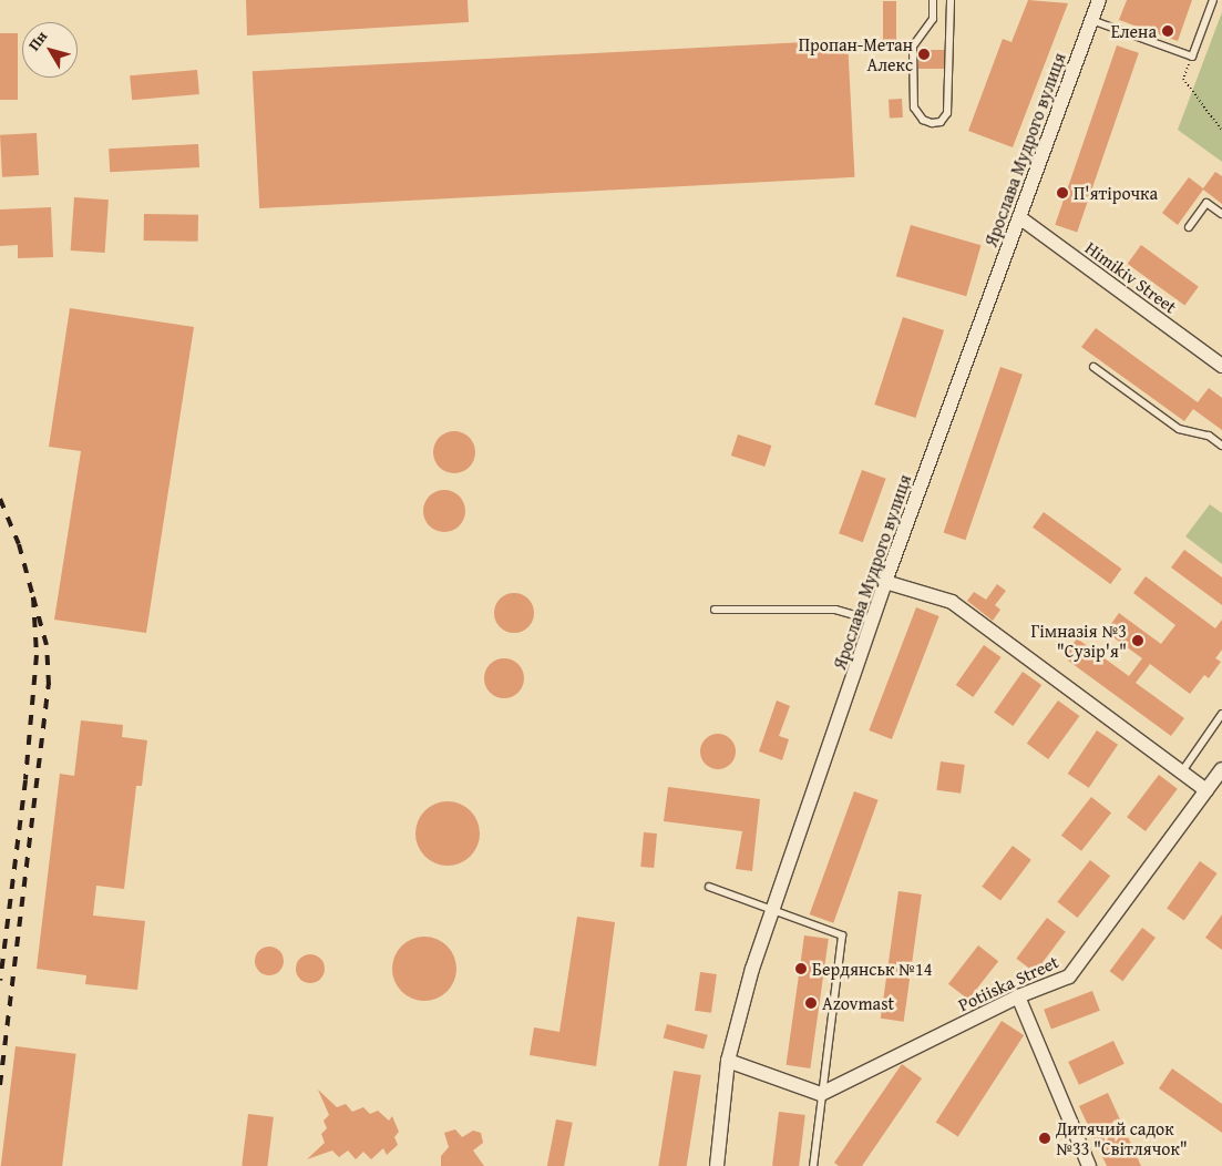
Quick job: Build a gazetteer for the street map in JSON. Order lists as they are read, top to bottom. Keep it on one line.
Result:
{"streets":{"street":["Ярослава Мудрого вулиця","Himikiv Street","Potiiska Street"]},"crossings":[["Ярослава Мудрого вулиця","Himikiv Street"]],"places":["Елена","Пропан-Метан Алекс","П'ятірочка","Гімназія №3 \"Сузір'я\"","Бердянськ №14","Azovmast","Дитячий садок №33 \"Світлячок\""],"north":"top left"}
